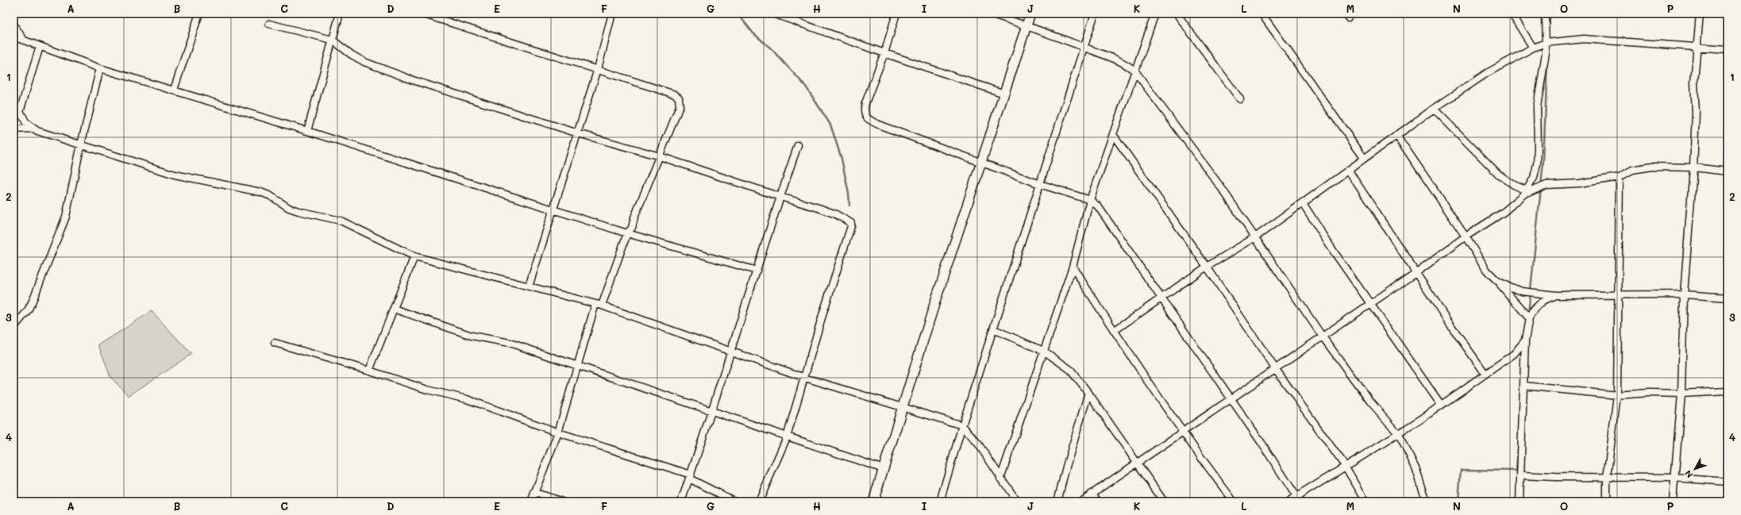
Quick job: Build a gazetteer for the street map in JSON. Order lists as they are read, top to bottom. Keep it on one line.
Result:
{"north":"bottom left","grid":{"columns":["A","B","C","D","E","F","G","H","I","J","K","L","M","N","O","P"],"rows":["1","2","3","4"]}}
